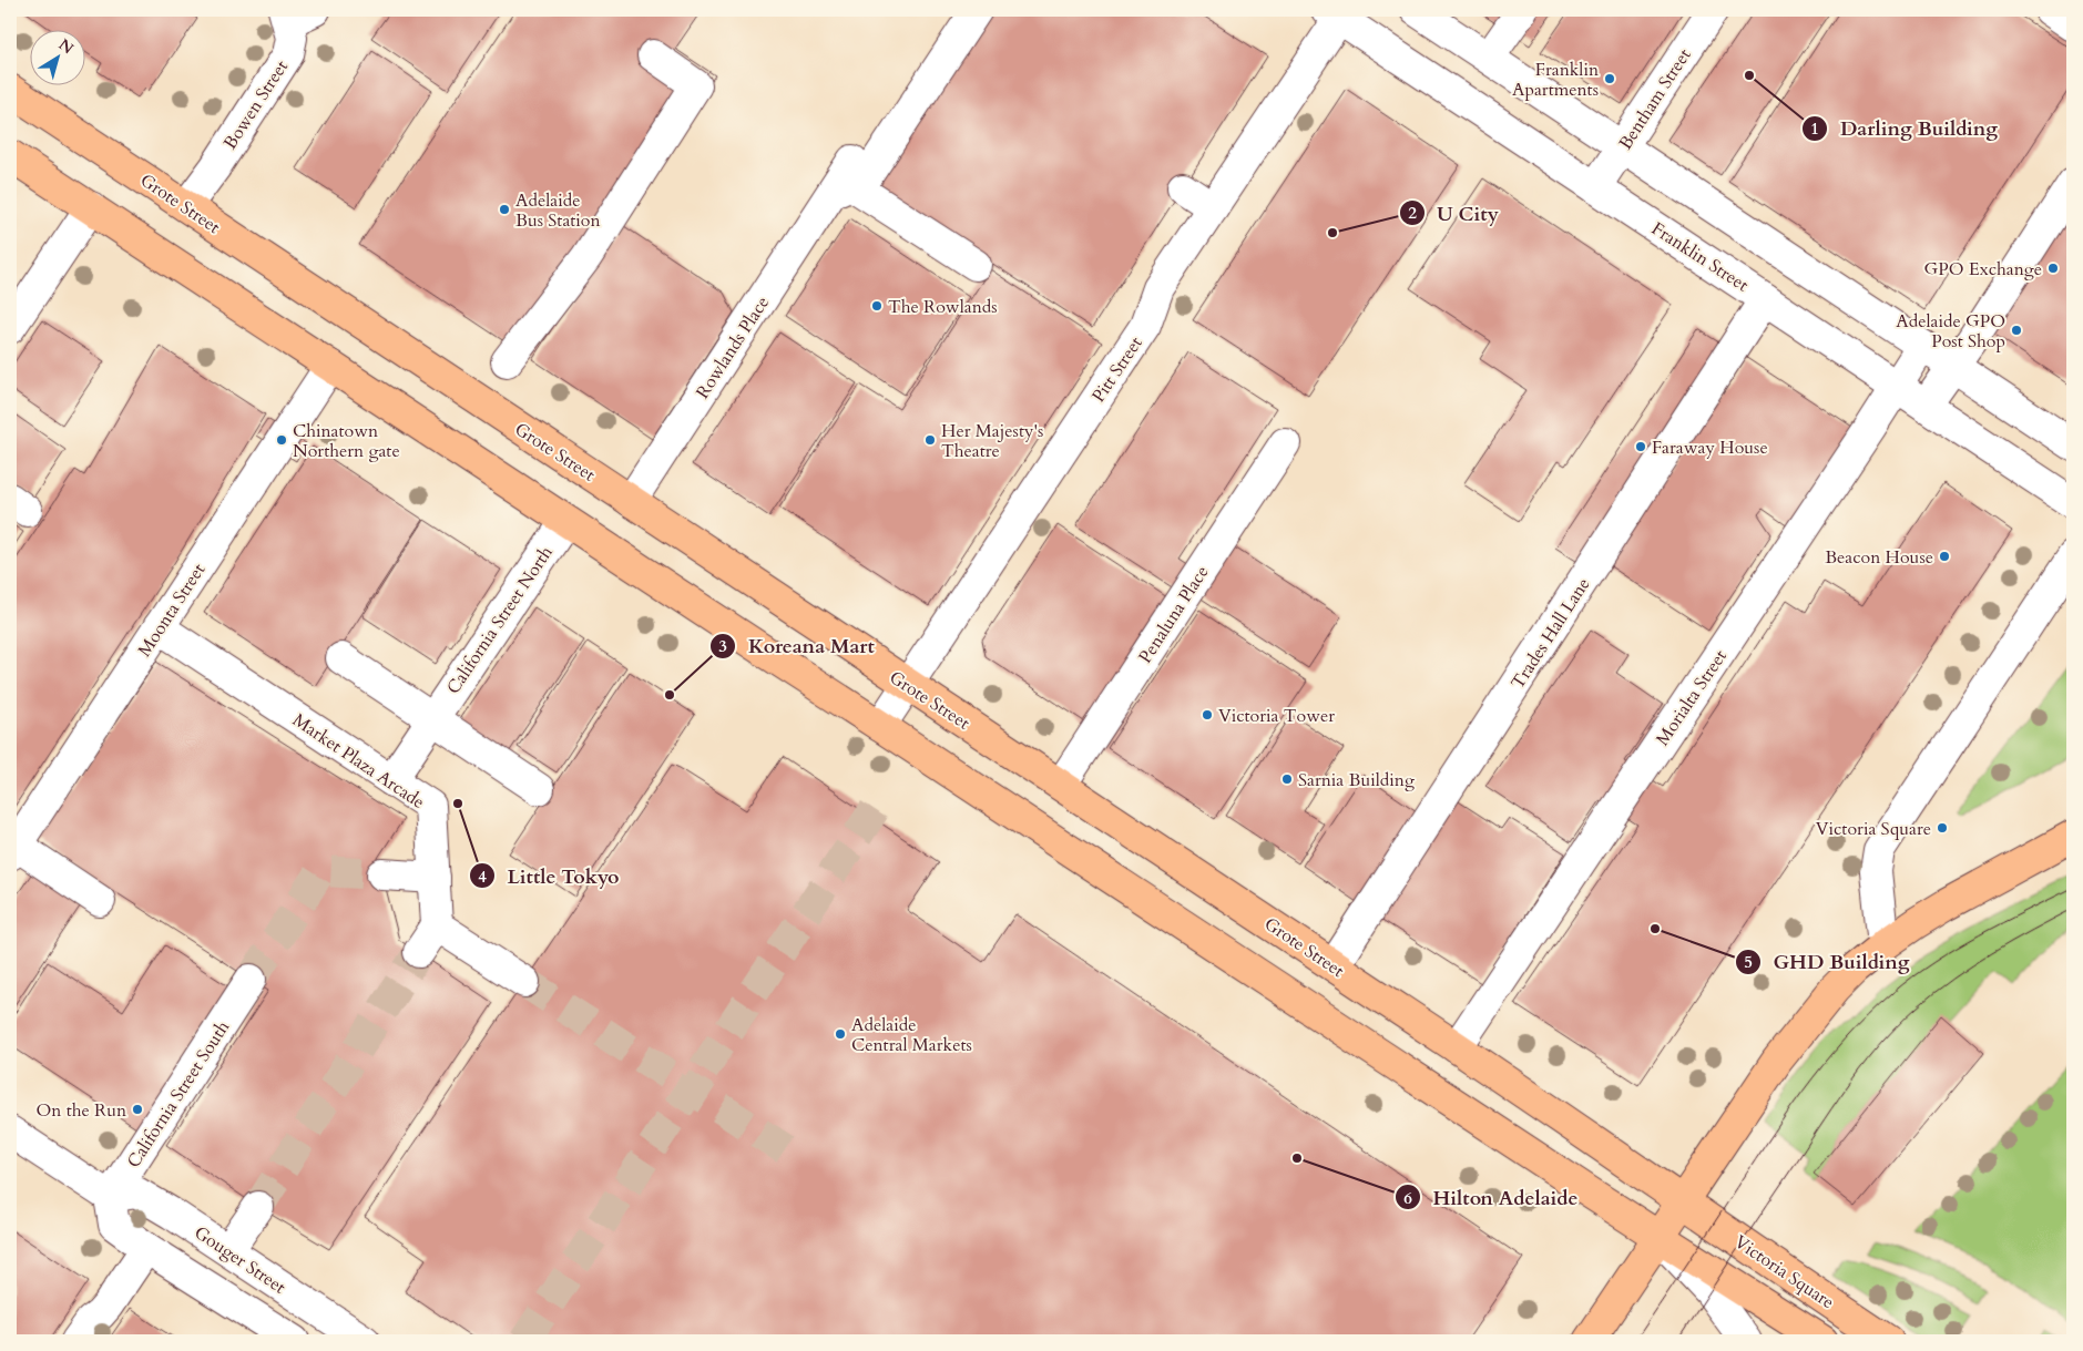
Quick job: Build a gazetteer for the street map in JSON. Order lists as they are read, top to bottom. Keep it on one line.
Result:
{"streets":{"main road":["Grote Street","Victoria Square"],"street":["Bentham Street","Bowen Street","Franklin Street","Rowlands Place","Pitt Street","Moonta Street","Penaluna Place","California Street North","Trades Hall Lane","Morialta Street","Market Plaza Arcade","California Street South","Gouger Street"]},"crossings":[["Bentham Street","Franklin Street"],["Bowen Street","Grote Street"],["Grote Street","Rowlands Place"],["Grote Street","Pitt Street"],["Grote Street","Penaluna Place"],["Grote Street","Trades Hall Lane"],["Grote Street","Morialta Street"],["Grote Street","Victoria Square"],["Franklin Street","Pitt Street"],["Franklin Street","Trades Hall Lane"],["Franklin Street","Morialta Street"],["Moonta Street","Market Plaza Arcade"],["California Street North","Market Plaza Arcade"],["California Street South","Gouger Street"]],"places":["Darling Building","Franklin Apartments","Adelaide Bus Station","U City","GPO Exchange","The Rowlands","Adelaide GPO Post Shop","Chinatown Northern gate","Her Majesty's Theatre","Faraway House","Beacon House","Koreana Mart","Victoria Tower","Sarnia Building","Little Tokyo","Victoria Square","GHD Building","Adelaide Central Markets","On the Run","Hilton Adelaide"],"north":"top right"}
